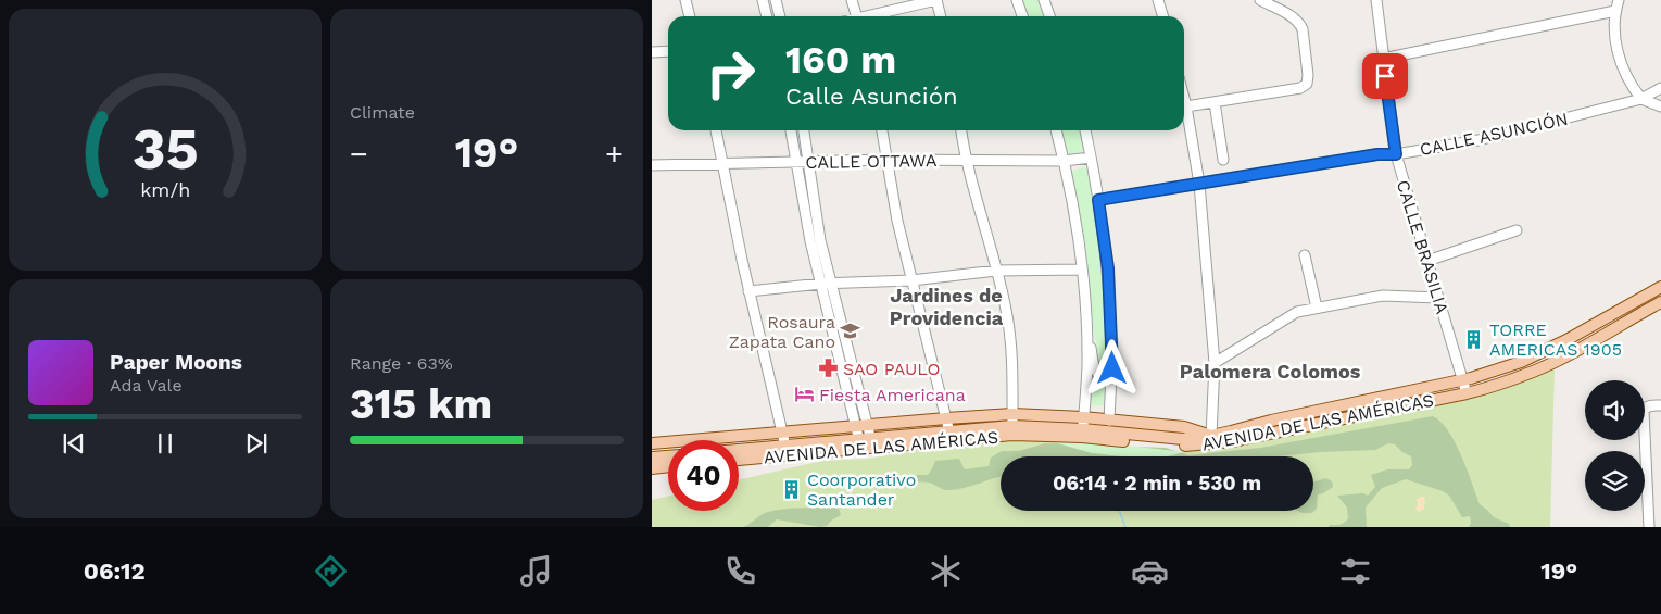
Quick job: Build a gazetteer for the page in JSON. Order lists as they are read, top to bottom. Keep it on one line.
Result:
{"streets":{"main road":["AVENIDA DE LAS AMÉRICAS"],"street":["CALLE ASUNCIÓN","CALLE OTTAWA","CALLE BRASILIA"]},"crossings":[["CALLE ASUNCIÓN","CALLE BRASILIA"],["CALLE BRASILIA","AVENIDA DE LAS AMÉRICAS"]],"districts":["Jardines de Providencia","Palomera Colomos"],"places":{"school or university":["Rosaura Zapata Cano"],"building":["TORRE AMERICAS 1905","Coorporativo Santander"],"pharmacy":["SAO PAULO"],"hotel":["Fiesta Americana"]},"page":{"tile":["Climate",["Range · 63%","315 km"]],"turn":["160 m","Calle Asunción"],"heat":["−","19°","+"],"song":["Paper Moons","Ada Vale"],"limit":"40","trip":"06:14 · 2 min · 530 m","tabs":["06:12","19°"],"gauge":["35","km/h"]}}
